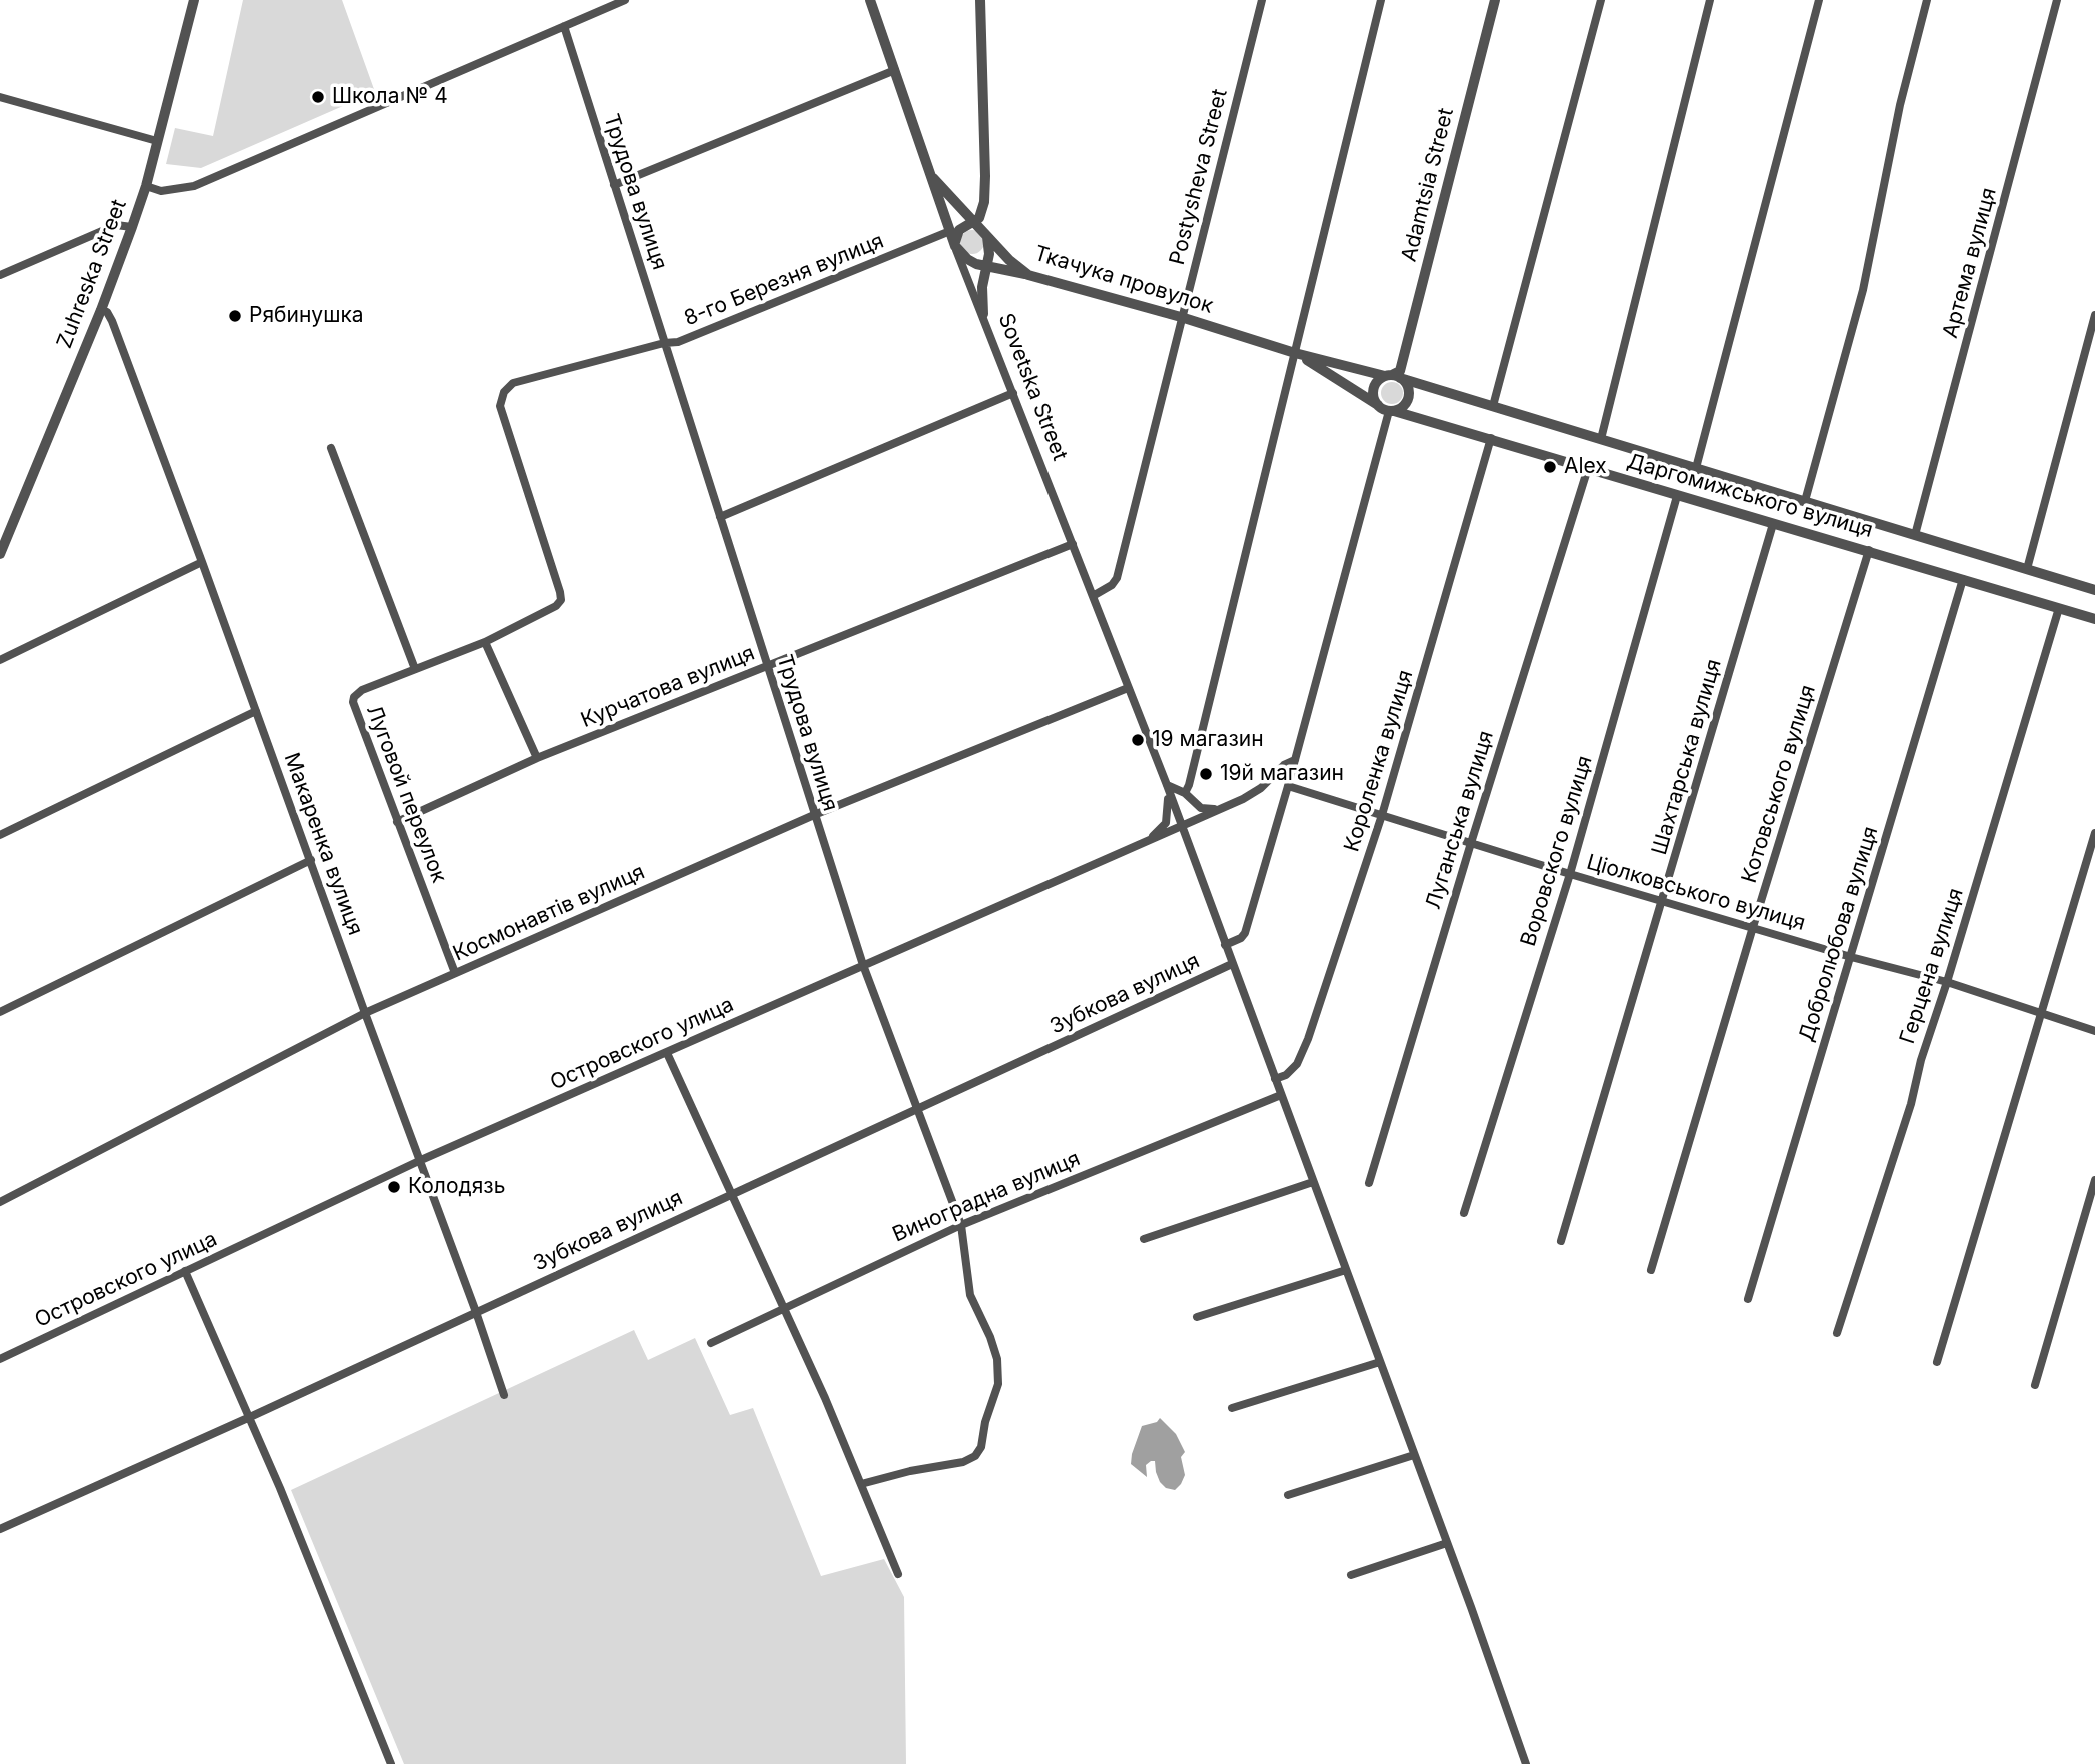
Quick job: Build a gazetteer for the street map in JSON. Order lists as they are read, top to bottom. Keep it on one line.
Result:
{"streets":{"street":["Postysheva Street","Adamtsia Street","Трудова вулиця","Артема вулиця","Zuhreska Street","8-го Березня вулиця","Ткачука провулок","Sovetska Street","Даргомижського вулиця","Курчатова вулиця","Шахтарська вулиця","Короленка вулиця","Котовського вулиця","Луговой переулок","Луганська вулиця","Макаренка вулиця","Воровского вулиця","Ціолковського вулиця","Космонавтів вулиця","Добролюбова вулиця","Герцена вулиця","Зубкова вулиця","Островского улица","Виноградна вулиця"]},"crossings":[["Postysheva Street","Ткачука провулок"],["Postysheva Street","Sovetska Street"],["Adamtsia Street","Даргомижського вулиця"],["Трудова вулиця","8-го Березня вулиця"],["Трудова вулиця","Курчатова вулиця"],["Трудова вулиця","Космонавтів вулиця"],["Трудова вулиця","Зубкова вулиця"],["Трудова вулиця","Островского улица"],["Трудова вулиця","Виноградна вулиця"],["Артема вулиця","Даргомижського вулиця"],["Zuhreska Street","Макаренка вулиця"],["8-го Березня вулиця","Sovetska Street"],["8-го Березня вулиця","Луговой переулок"],["Ткачука провулок","Sovetska Street"],["Ткачука провулок","Даргомижського вулиця"],["Sovetska Street","Курчатова вулиця"],["Sovetska Street","Короленка вулиця"],["Sovetska Street","Космонавтів вулиця"],["Sovetska Street","Зубкова вулиця"],["Sovetska Street","Островского улица"],["Sovetska Street","Виноградна вулиця"],["Даргомижського вулиця","Шахтарська вулиця"],["Даргомижського вулиця","Короленка вулиця"],["Даргомижського вулиця","Котовського вулиця"],["Даргомижського вулиця","Луганська вулиця"],["Даргомижського вулиця","Воровского вулиця"],["Даргомижського вулиця","Добролюбова вулиця"],["Даргомижського вулиця","Герцена вулиця"],["Курчатова вулиця","Луговой переулок"],["Шахтарська вулиця","Ціолковського вулиця"],["Короленка вулиця","Ціолковського вулиця"],["Котовського вулиця","Ціолковського вулиця"],["Луговой переулок","Космонавтів вулиця"],["Луганська вулиця","Ціолковського вулиця"],["Макаренка вулиця","Космонавтів вулиця"],["Макаренка вулиця","Зубкова вулиця"],["Макаренка вулиця","Островского улица"],["Воровского вулиця","Ціолковського вулиця"],["Ціолковського вулиця","Добролюбова вулиця"],["Ціолковського вулиця","Герцена вулиця"]],"places":["Школа № 4","Рябинушка","Alex","19 магазин","19й магазин","Колодязь"]}
